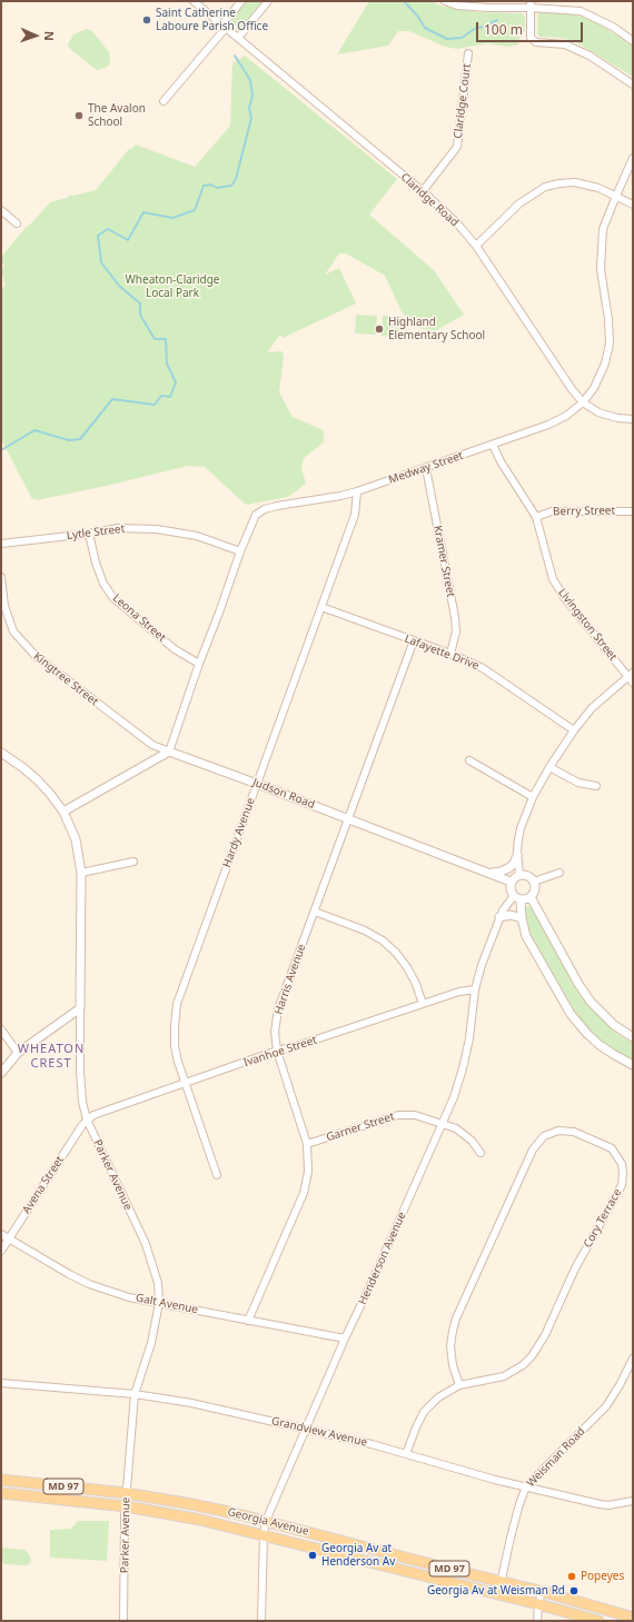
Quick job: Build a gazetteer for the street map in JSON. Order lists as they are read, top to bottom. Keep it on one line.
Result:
{"streets":{"main road":["MD 97","Georgia Avenue"],"street":["Claridge Court","Claridge Road","Medway Street","Berry Street","Lytle Street","Kramer Street","Leona Street","Livingston Street","Lafayette Drive","Kingtree Street","Judson Road","Hardy Avenue","Harris Avenue","Ivanhoe Street","Garner Street","Parker Avenue","Avena Street","Cory Terrace","Henderson Avenue","Galt Avenue","Grandview Avenue","Weisman Road"]},"crossings":[["Claridge Court","Claridge Road"],["Claridge Road","Medway Street"],["Medway Street","Lytle Street"],["Medway Street","Kramer Street"],["Medway Street","Leona Street"],["Medway Street","Livingston Street"],["Medway Street","Kingtree Street"],["Medway Street","Judson Road"],["Medway Street","Hardy Avenue"],["Berry Street","Livingston Street"],["Lytle Street","Leona Street"],["Kramer Street","Lafayette Drive"],["Lafayette Drive","Hardy Avenue"],["Lafayette Drive","Harris Avenue"],["Kingtree Street","Judson Road"],["Judson Road","Hardy Avenue"],["Judson Road","Harris Avenue"],["Judson Road","Henderson Avenue"],["Hardy Avenue","Ivanhoe Street"],["Harris Avenue","Ivanhoe Street"],["Harris Avenue","Garner Street"],["Harris Avenue","Galt Avenue"],["Ivanhoe Street","Parker Avenue"],["Ivanhoe Street","Avena Street"],["Ivanhoe Street","Henderson Avenue"],["Garner Street","Henderson Avenue"],["Parker Avenue","Avena Street"],["Parker Avenue","Galt Avenue"],["Parker Avenue","Grandview Avenue"],["Parker Avenue","Georgia Avenue"],["Avena Street","Galt Avenue"],["Cory Terrace","Grandview Avenue"],["Henderson Avenue","Galt Avenue"],["Henderson Avenue","Grandview Avenue"],["Henderson Avenue","Georgia Avenue"],["Grandview Avenue","Weisman Road"],["Weisman Road","Georgia Avenue"]],"districts":["WHEATON CREST"],"parks":["Wheaton-Claridge Local Park"],"places":["Saint Catherine Laboure Parish Office","The Avalon School","Highland Elementary School","Georgia Av at Henderson Av","Popeyes","Georgia Av at Weisman Rd"],"scale_bar":"100 m","north":"right"}
